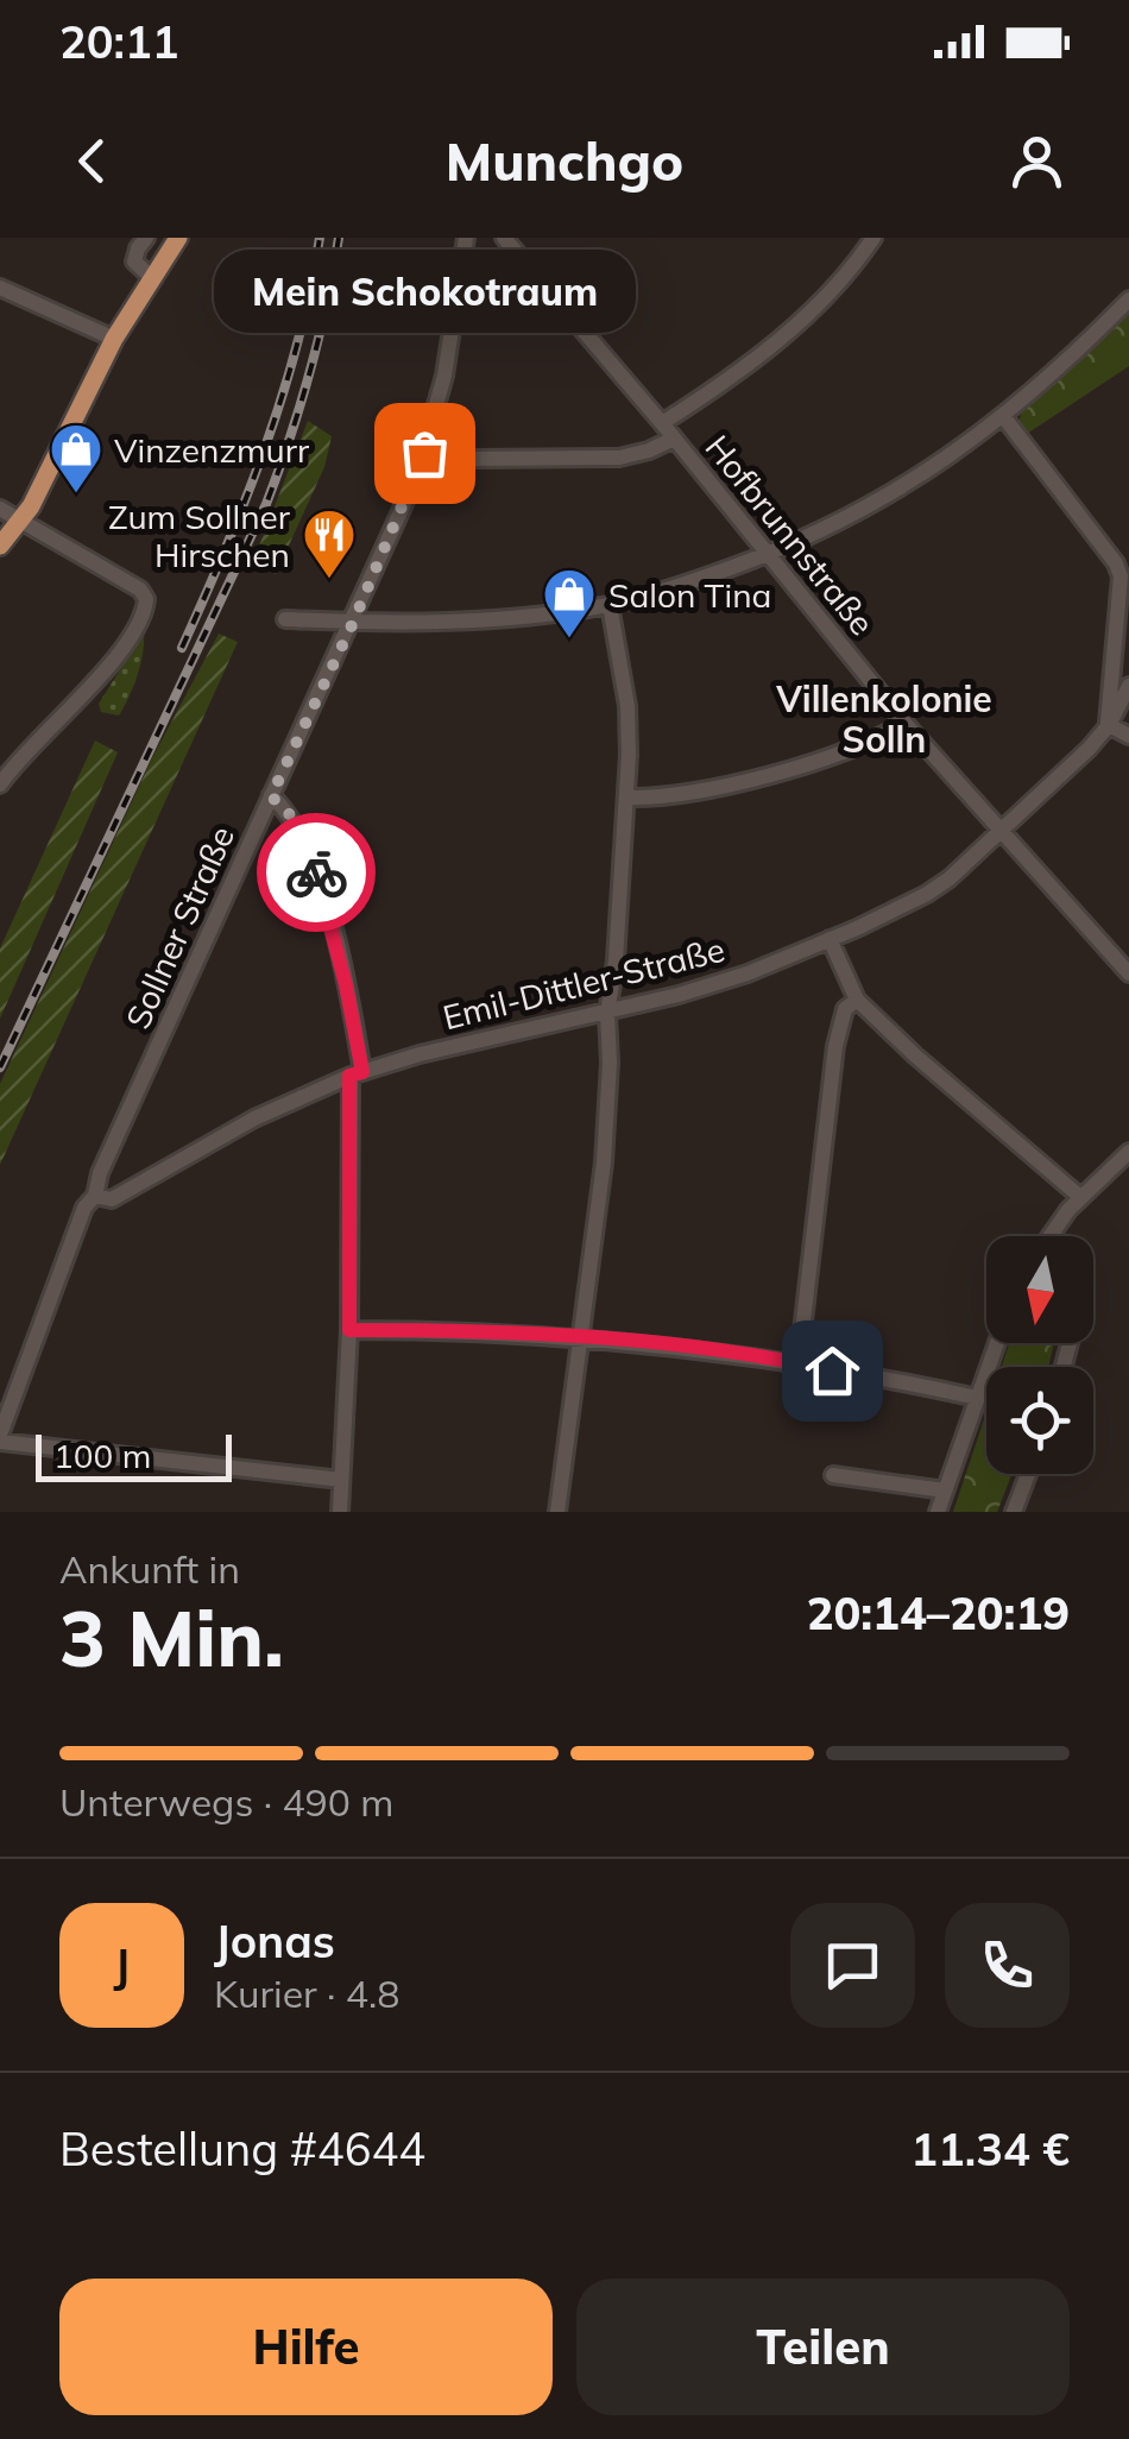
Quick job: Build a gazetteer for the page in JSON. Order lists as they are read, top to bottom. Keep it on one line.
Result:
{"streets":{"street":["Hofbrunnstraße","Sollner Straße","Emil-Dittler-Straße"]},"crossings":[["Hofbrunnstraße","Emil-Dittler-Straße"],["Sollner Straße","Emil-Dittler-Straße"]],"districts":["Villenkolonie Solln"],"places":{"other":["Mein Schokotraum"],"shop":["Vinzenzmurr","Salon Tina"],"restaurant":["Zum Sollner Hirschen"]},"scale_bar":"100 m","north":"bottom","page":{"status":"20:11","header":"Munchgo","bubble":"Mein Schokotraum","scale":"100 m","heading":["3 Min.","Ankunft in","20:14–20:19"],"panel":["Jonas","Kurier · 4.8","Bestellung #4644","11.34 €"],"bar":"Unterwegs · 490 m","round":"J","buttons":["Hilfe","Teilen"]}}
